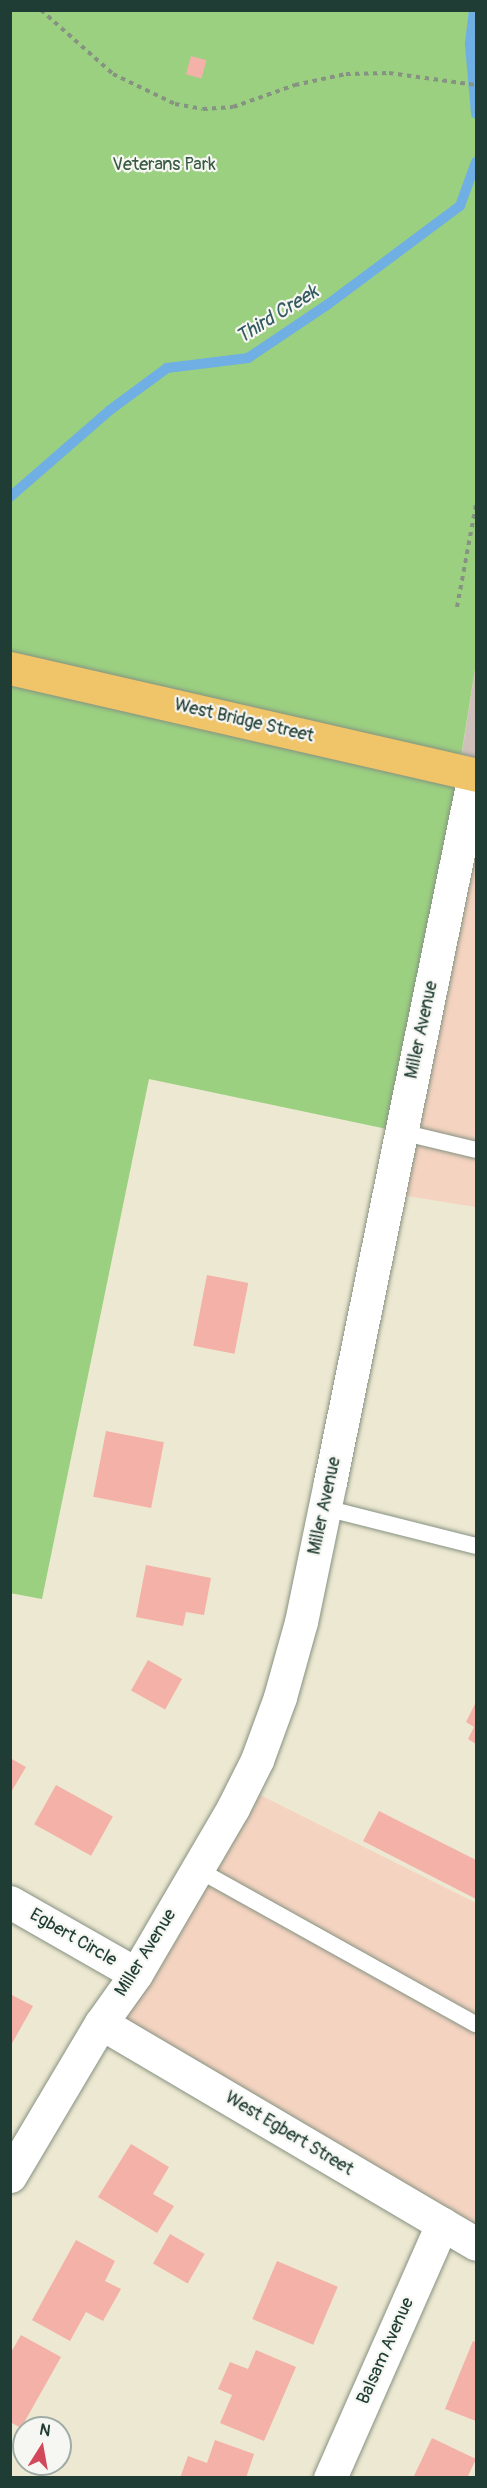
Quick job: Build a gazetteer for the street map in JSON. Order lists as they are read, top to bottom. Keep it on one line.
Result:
{"streets":{"main road":["West Bridge Street"],"street":["Miller Avenue","Egbert Circle","West Egbert Street","Balsam Avenue"]},"crossings":[["West Bridge Street","Miller Avenue"],["Miller Avenue","Egbert Circle"],["Miller Avenue","West Egbert Street"],["West Egbert Street","Balsam Avenue"]],"water":["Third Creek"],"parks":["Veterans Park"],"north":"top"}
